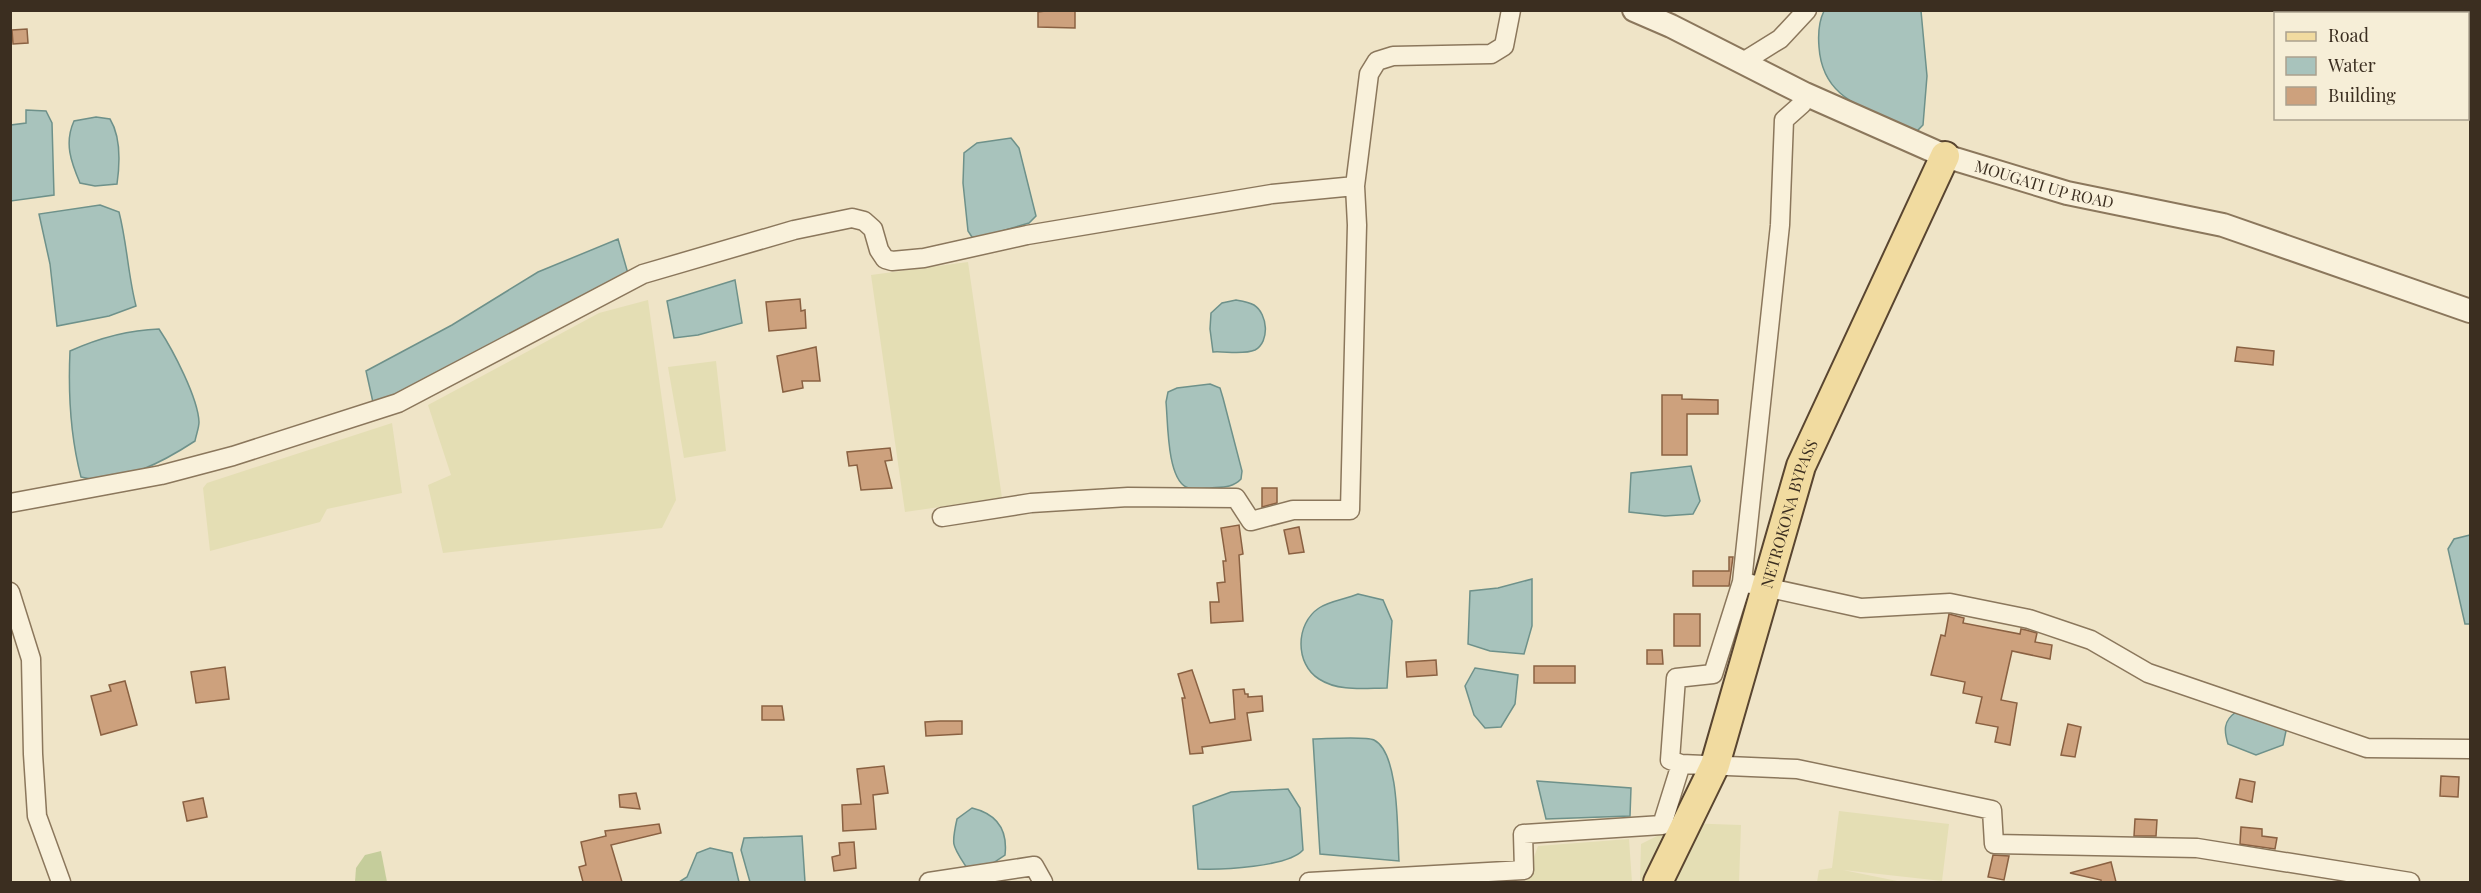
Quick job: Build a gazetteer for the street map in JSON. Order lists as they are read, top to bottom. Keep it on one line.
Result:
{"streets":{"main road":["NETROKONA BYPASS"],"street":["MOUGATI UP ROAD"]},"crossings":[["MOUGATI UP ROAD","NETROKONA BYPASS"]],"legend":["Road","Water","Building"]}
